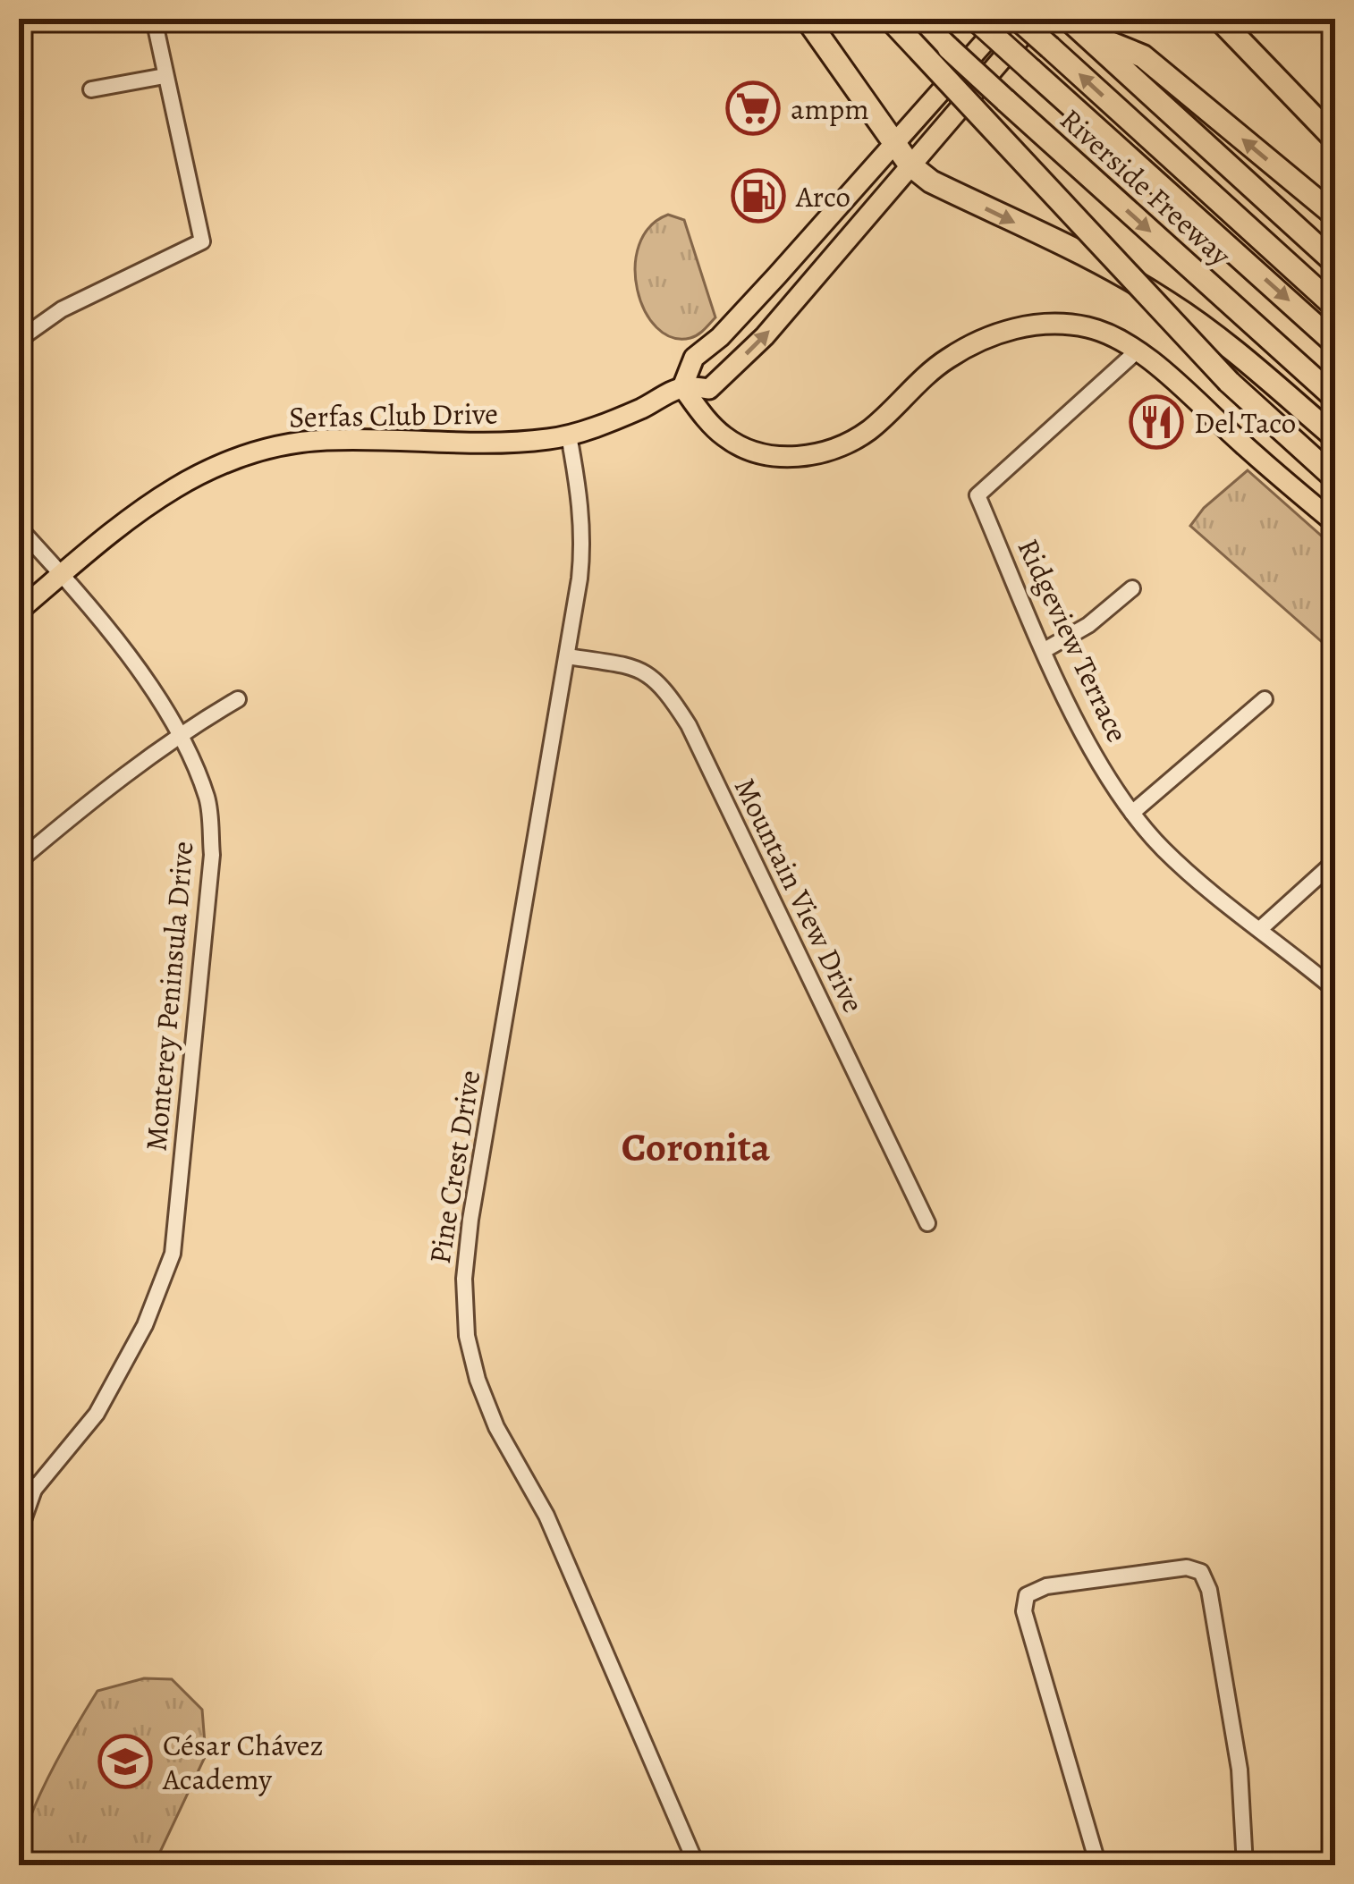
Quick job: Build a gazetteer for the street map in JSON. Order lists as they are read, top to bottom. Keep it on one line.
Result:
{"streets":{"highway":["Riverside Freeway"],"main road":["Serfas Club Drive"],"street":["Ridgeview Terrace","Mountain View Drive","Monterey Peninsula Drive","Pine Crest Drive"]},"crossings":[["Serfas Club Drive","Monterey Peninsula Drive"],["Serfas Club Drive","Pine Crest Drive"],["Mountain View Drive","Pine Crest Drive"]],"districts":["Coronita"],"places":{"supermarket":["ampm"],"fuel station":["Arco"],"restaurant":["Del Taco"],"school or university":["César Chávez Academy"]}}
